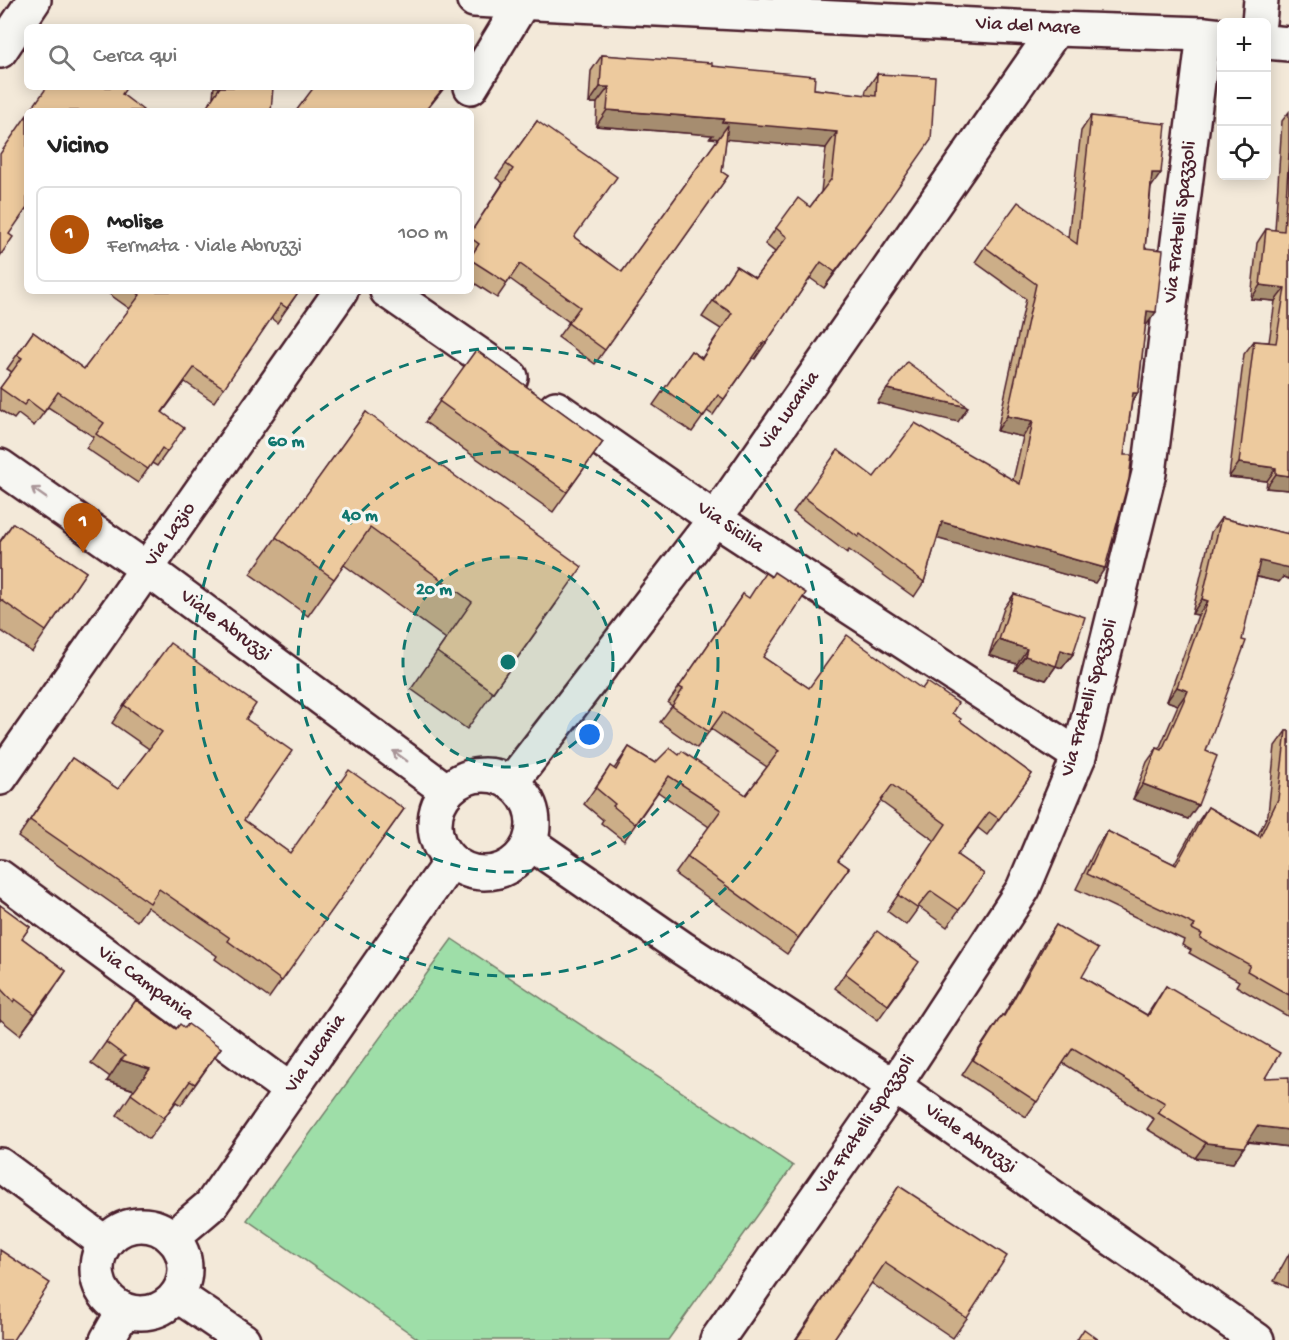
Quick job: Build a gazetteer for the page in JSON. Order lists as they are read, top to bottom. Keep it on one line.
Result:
{"streets":{"street":["Via del Mare","Via Fratelli Spazzoli","Via Lucania","Via Sicilia","Via Lazio","Viale Abruzzi","Via Campania"]},"crossings":[["Via del Mare","Via Fratelli Spazzoli"],["Via del Mare","Via Lucania"],["Via Fratelli Spazzoli","Via Sicilia"],["Via Fratelli Spazzoli","Viale Abruzzi"],["Via Lucania","Via Sicilia"],["Via Lucania","Viale Abruzzi"],["Via Lucania","Via Campania"],["Via Lazio","Viale Abruzzi"]],"one_way":["Viale Abruzzi"],"page":{"map_buttons":["+","−"],"search":"Cerca qui","heading":"Vicino","list":[{"mark":"1","name":"Molise","note":"Fermata · Viale Abruzzi","value":"100 m"}],"pins":"1"},"rings":["60 m","40 m","20 m"]}
